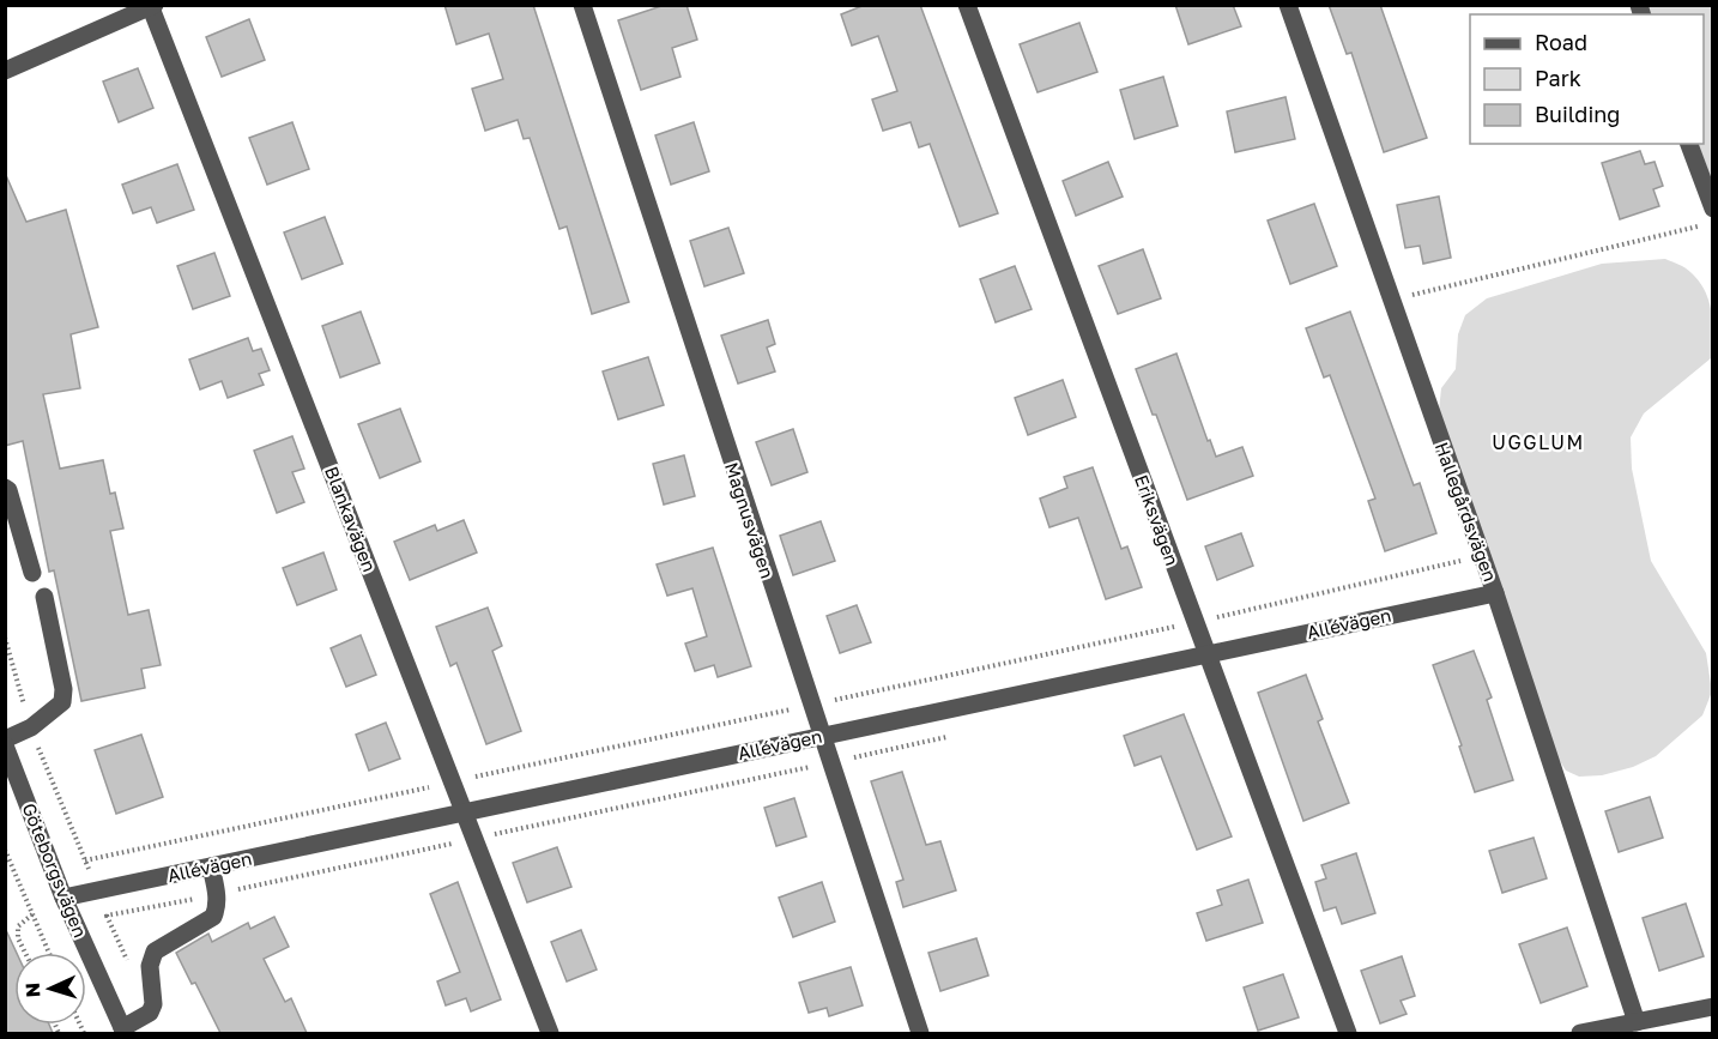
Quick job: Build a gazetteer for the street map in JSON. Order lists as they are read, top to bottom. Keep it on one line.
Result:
{"streets":{"street":["Hallegårdsvägen","Blankavägen","Magnusvägen","Eriksvägen","Allévägen","Göteborgsvägen"]},"crossings":[["Hallegårdsvägen","Allévägen"],["Blankavägen","Allévägen"],["Magnusvägen","Allévägen"],["Eriksvägen","Allévägen"],["Allévägen","Göteborgsvägen"]],"districts":["UGGLUM"],"legend":["Road","Park","Building"],"north":"left"}
